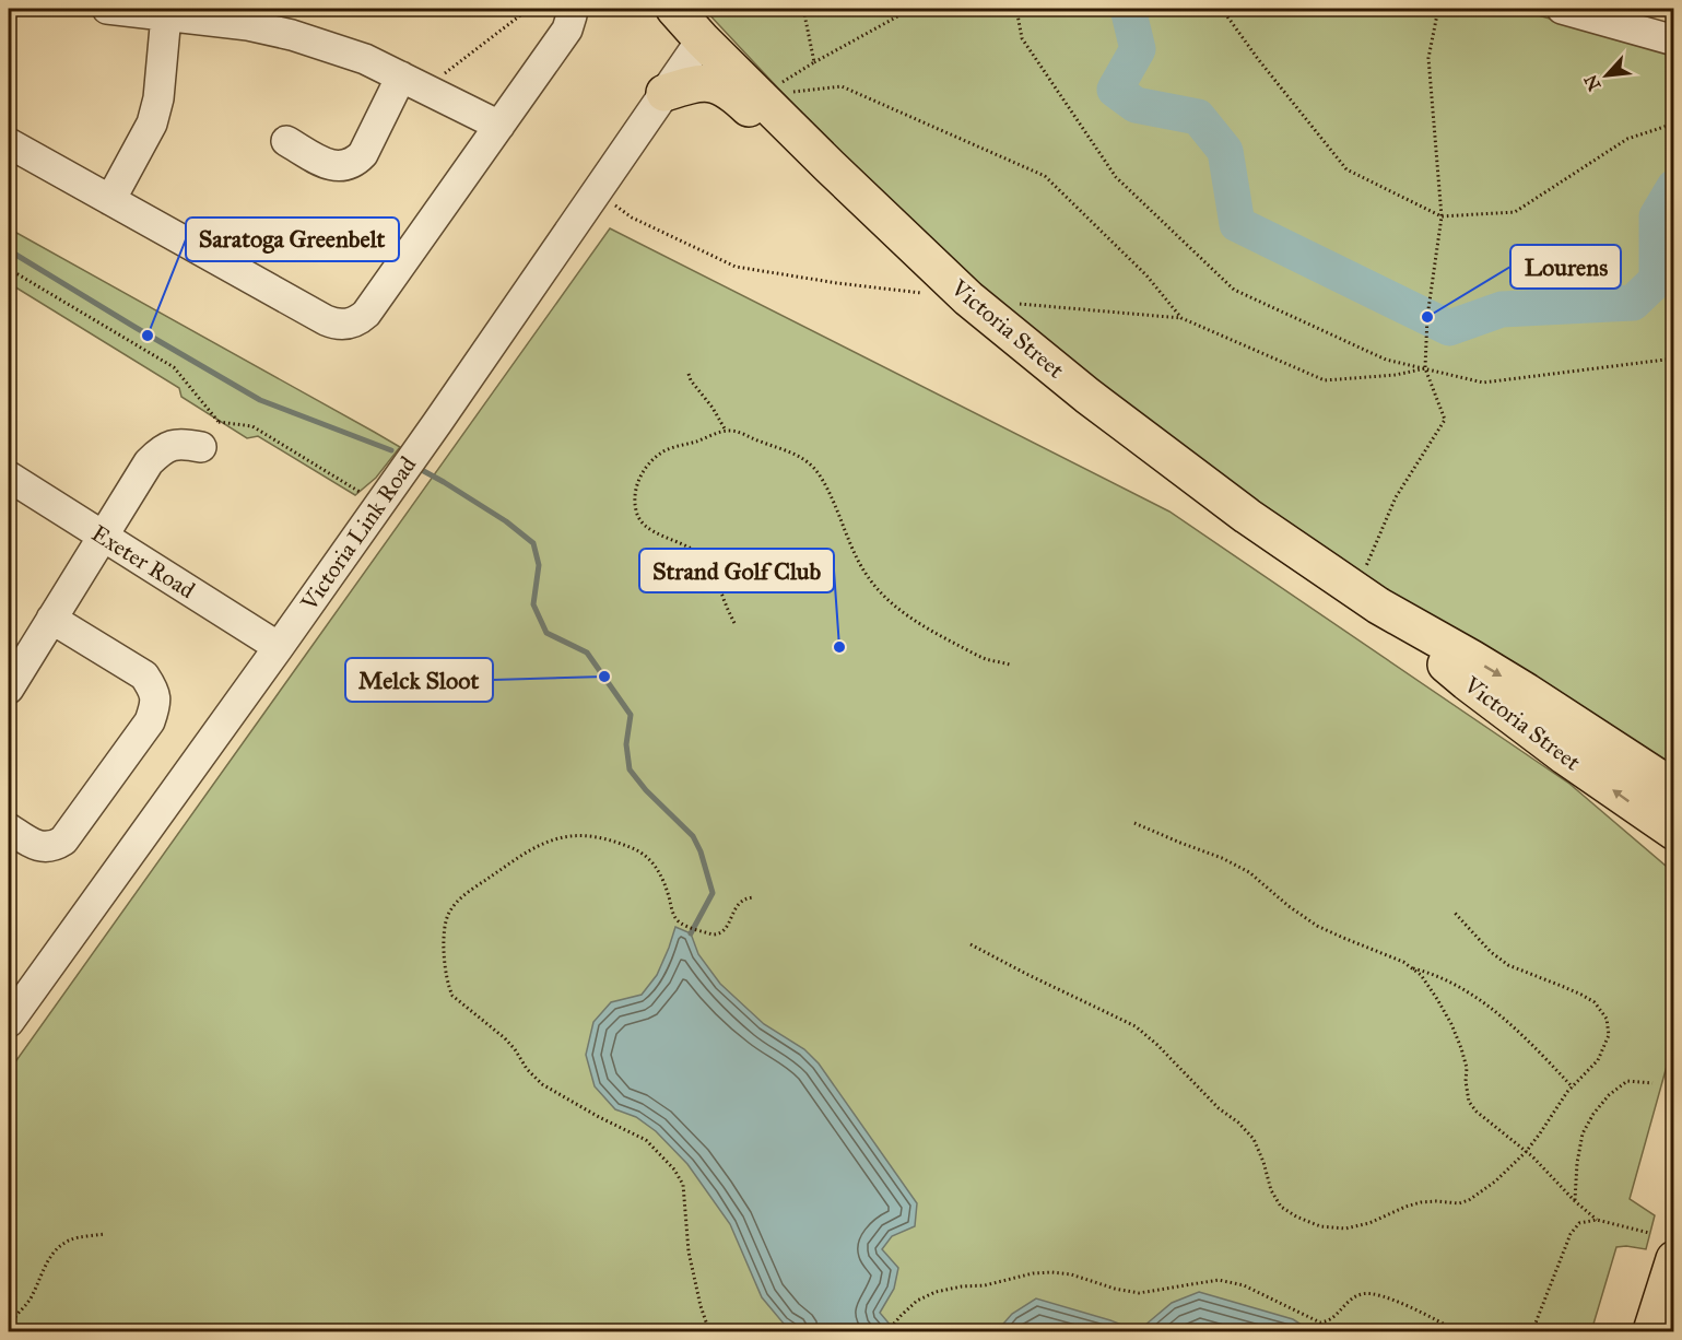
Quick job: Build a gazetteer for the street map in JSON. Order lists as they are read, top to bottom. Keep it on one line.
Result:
{"streets":{"main road":["Victoria Street"],"street":["Victoria Link Road","Exeter Road"]},"crossings":[["Victoria Street","Victoria Link Road"],["Victoria Link Road","Exeter Road"]],"places":["Lourens","Saratoga Greenbelt","Strand Golf Club","Melck Sloot"],"north":"bottom left"}
